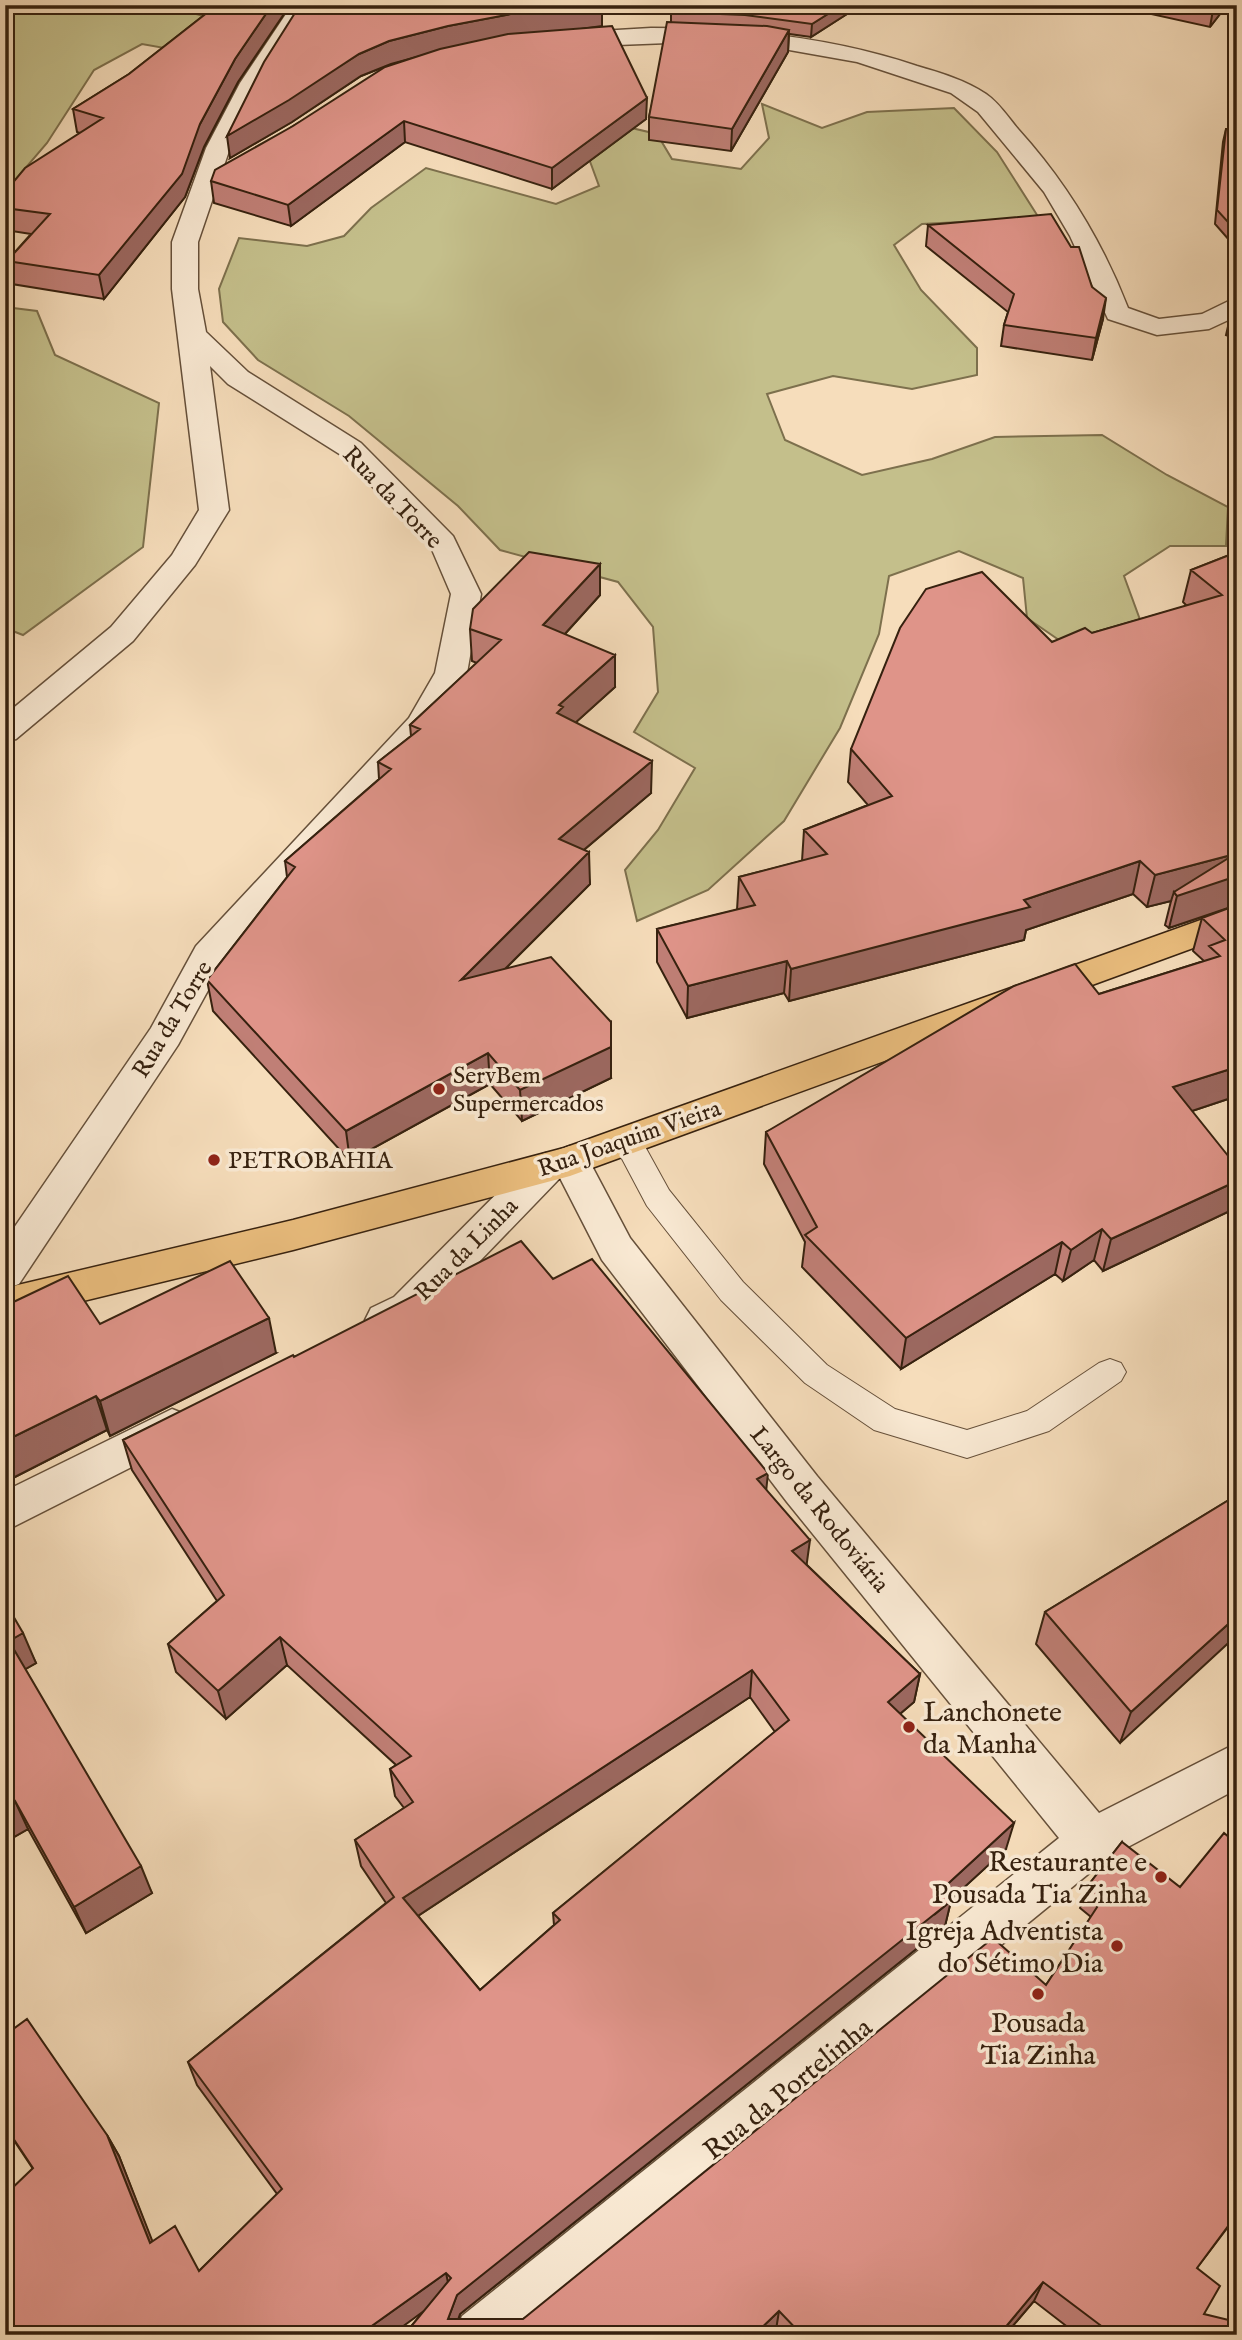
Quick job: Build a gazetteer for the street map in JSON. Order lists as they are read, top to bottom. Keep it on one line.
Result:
{"streets":{"main road":["Rua Joaquim Vieira"],"street":["Rua da Torre","Rua da Linha","Largo da Rodoviária","Rua da Portelinha"]},"crossings":[["Rua Joaquim Vieira","Rua da Linha"],["Rua Joaquim Vieira","Largo da Rodoviária"],["Rua da Linha","Largo da Rodoviária"],["Largo da Rodoviária","Rua da Portelinha"]],"places":["ServBem Supermercados","PETROBAHIA","Lanchonete da Manha","Restaurante e Pousada Tia Zinha","Igreja Adventista do Sétimo Dia","Pousada Tia Zinha"]}
